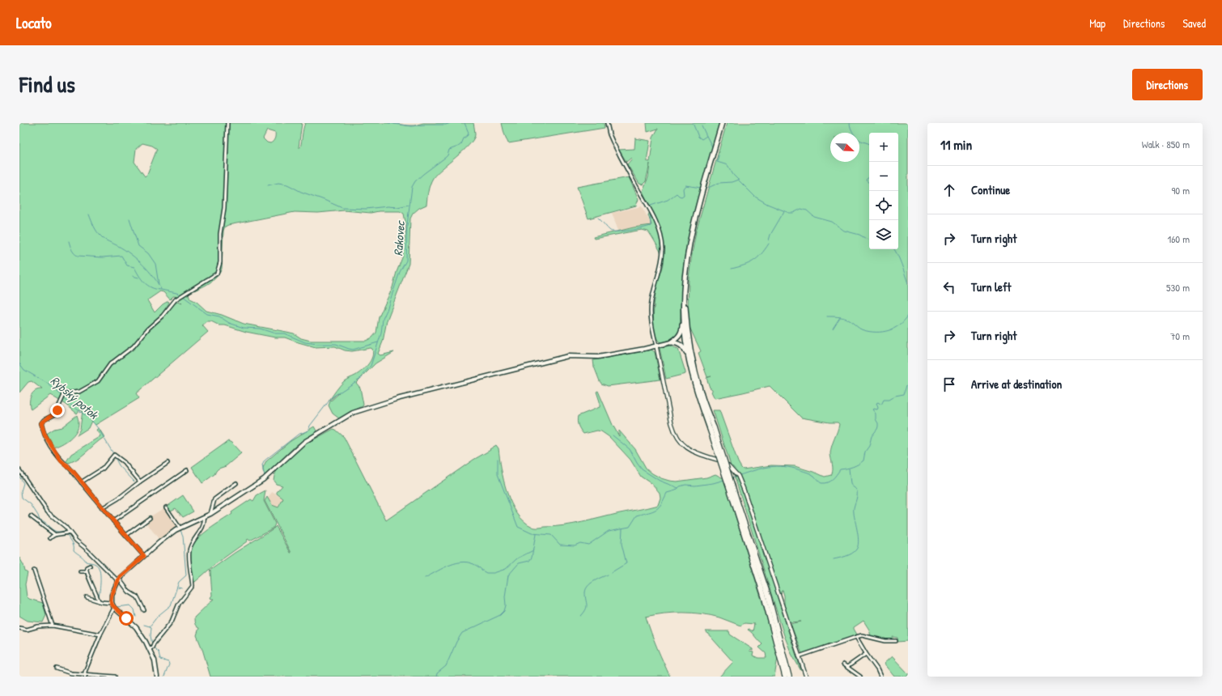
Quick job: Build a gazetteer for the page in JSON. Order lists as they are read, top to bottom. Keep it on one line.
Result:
{"water":["Rakovec","Rybský potok"],"north":"bottom right","page":{"header":"Locato","nav":["Map","Directions","Saved"],"title":"Find us","buttons":"Directions","heading":["11 min","Walk · 850 m"],"map_buttons":["+","−"],"list":[["Continue","90 m"],["Turn right","160 m"],["Turn left","530 m"],["Turn right","70 m"],"Arrive at destination"]}}
